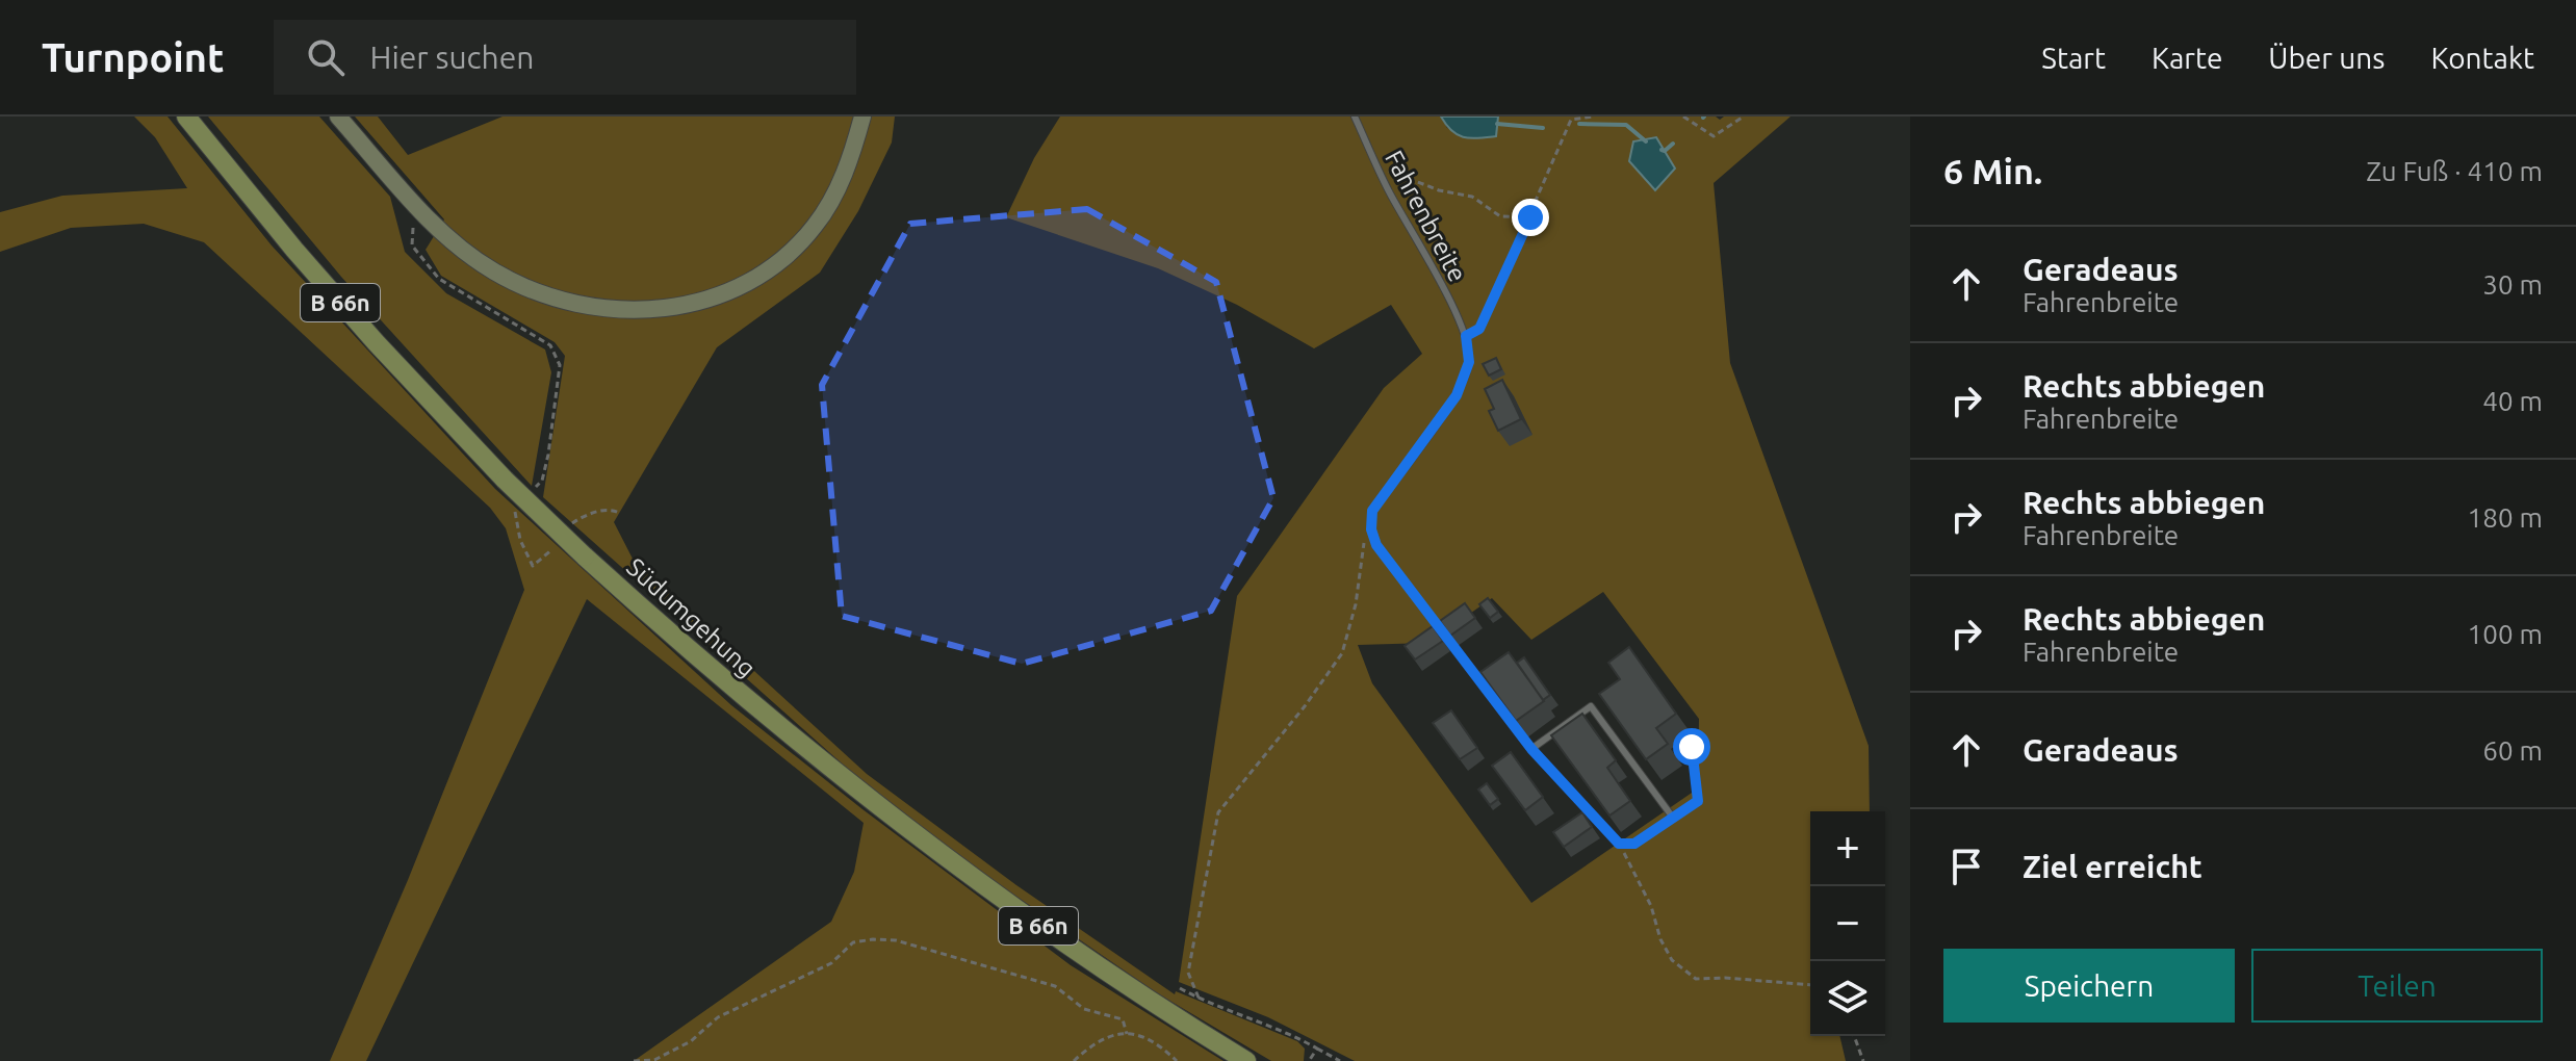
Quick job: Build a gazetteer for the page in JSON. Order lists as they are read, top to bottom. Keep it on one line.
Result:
{"streets":{"main road":["B 66n","Südumgehung"],"lane":["Fahrenbreite"]},"page":{"header":"Turnpoint","search":"Hier suchen","nav":["Start","Karte","Über uns","Kontakt"],"heading":["6 Min.","Zu Fuß · 410 m"],"list":[["Geradeaus","Fahrenbreite","30 m"],["Rechts abbiegen","Fahrenbreite","40 m"],["Rechts abbiegen","Fahrenbreite","180 m"],["Rechts abbiegen","Fahrenbreite","100 m"],["Geradeaus","60 m"],"Ziel erreicht"],"map_buttons":["+","−"],"buttons":["Speichern","Teilen"]}}
